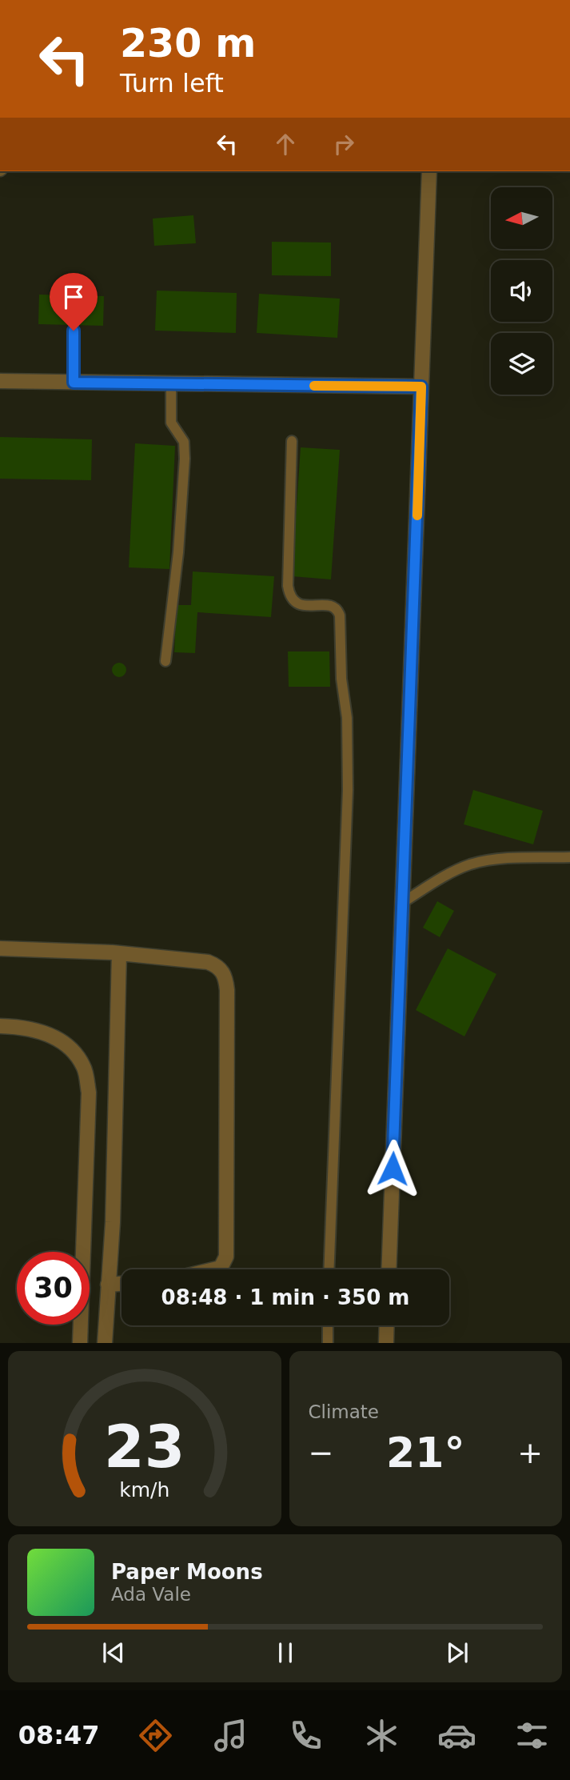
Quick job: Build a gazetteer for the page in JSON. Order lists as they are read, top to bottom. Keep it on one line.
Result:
{"north":"left","page":{"turn":["230 m","Turn left"],"limit":"30","trip":"08:48 · 1 min · 350 m","tile":"Climate","heat":["−","21°","+"],"song":["Paper Moons","Ada Vale"],"tabs":"08:47","gauge":["23","km/h"]}}
